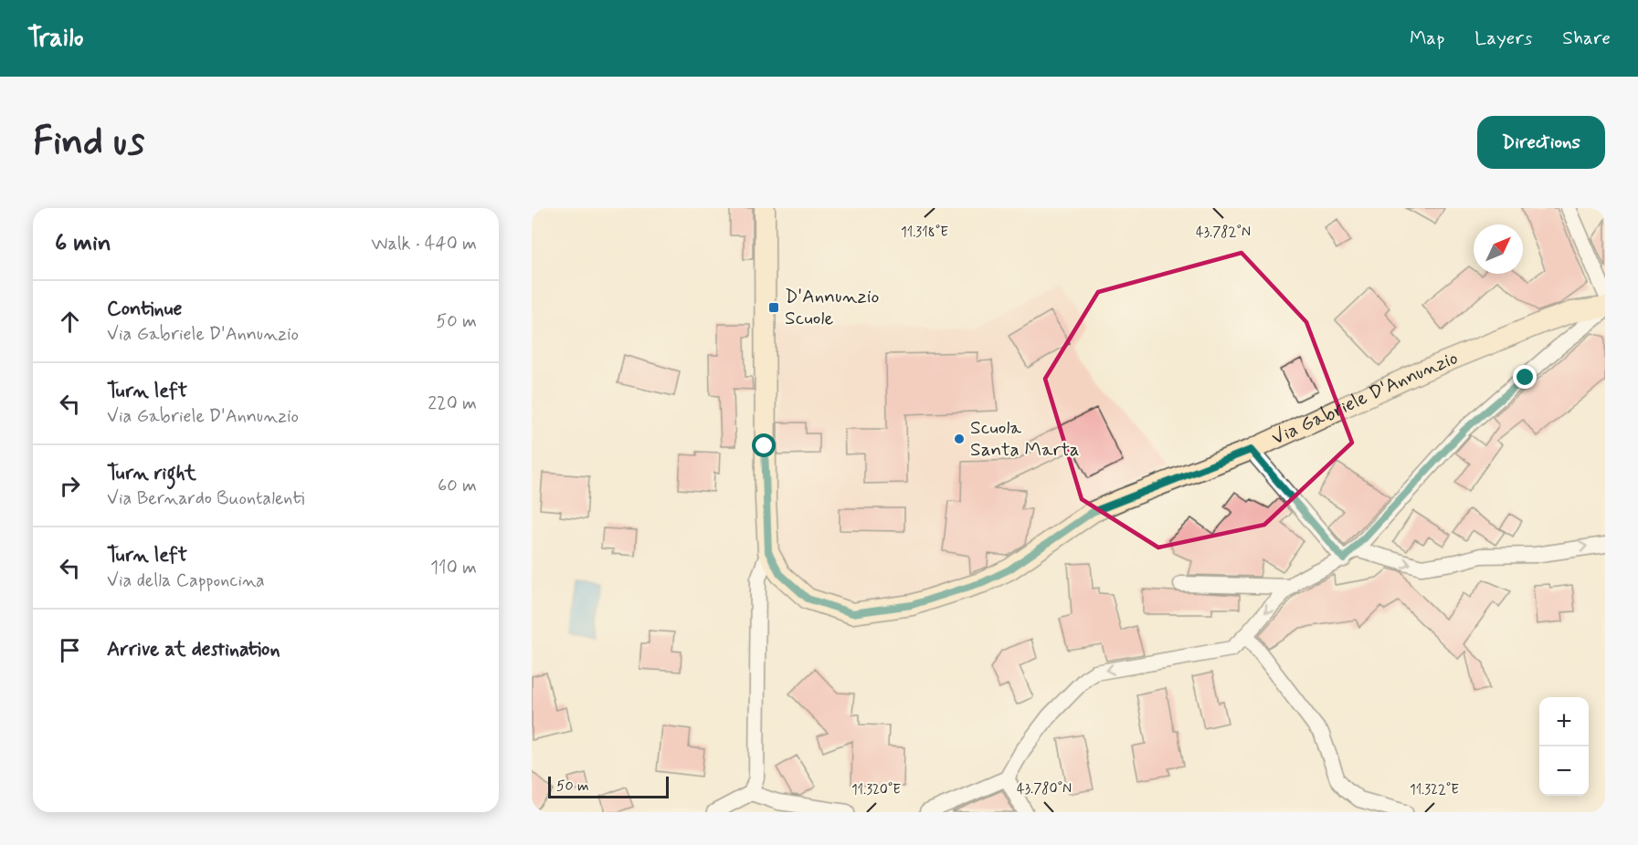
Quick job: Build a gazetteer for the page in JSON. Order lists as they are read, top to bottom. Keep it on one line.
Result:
{"streets":{"street":["Via Gabriele D'Annunzio"]},"places":{"transit":["D'Annunzio Scuole"],"other":["Scuola Santa Marta"]},"scale_bar":"50 m","north":"top right","page":{"header":"Trailo","nav":["Map","Layers","Share"],"buttons":"Directions","title":"Find us","heading":["6 min","Walk · 440 m"],"list":[["Continue","Via Gabriele D'Annunzio","50 m"],["Turn left","Via Gabriele D'Annunzio","220 m"],["Turn right","Via Bernardo Buontalenti","60 m"],["Turn left","Via della Capponcina","110 m"],"Arrive at destination"],"map_buttons":["+","−"],"scale":"50 m"},"coordinates":["11.318°E","43.782°N","43.780°N","11.320°E","11.322°E"]}
